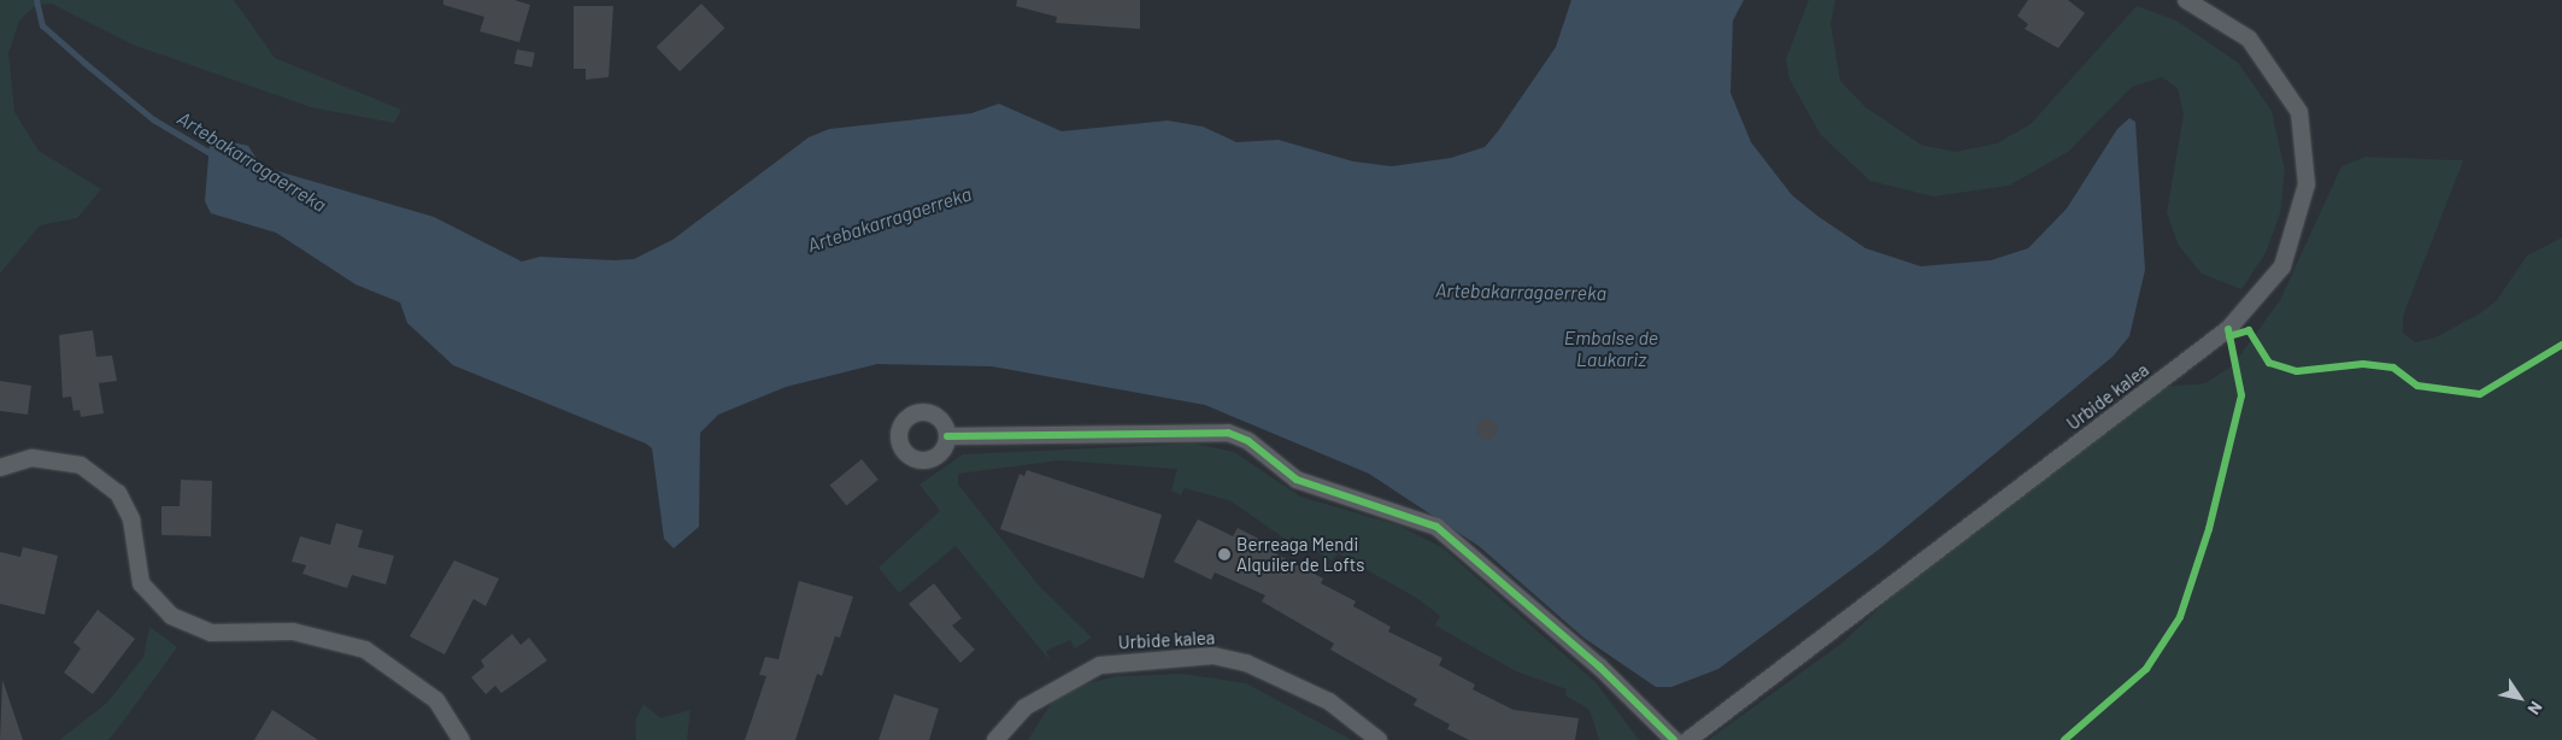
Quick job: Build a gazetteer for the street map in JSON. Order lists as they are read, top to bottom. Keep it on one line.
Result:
{"streets":{"street":["Urbide kalea"]},"water":["Artebakarragaerreka","Embalse de Laukariz"],"places":["Berreaga Mendi Alquiler de Lofts"],"north":"bottom right"}
